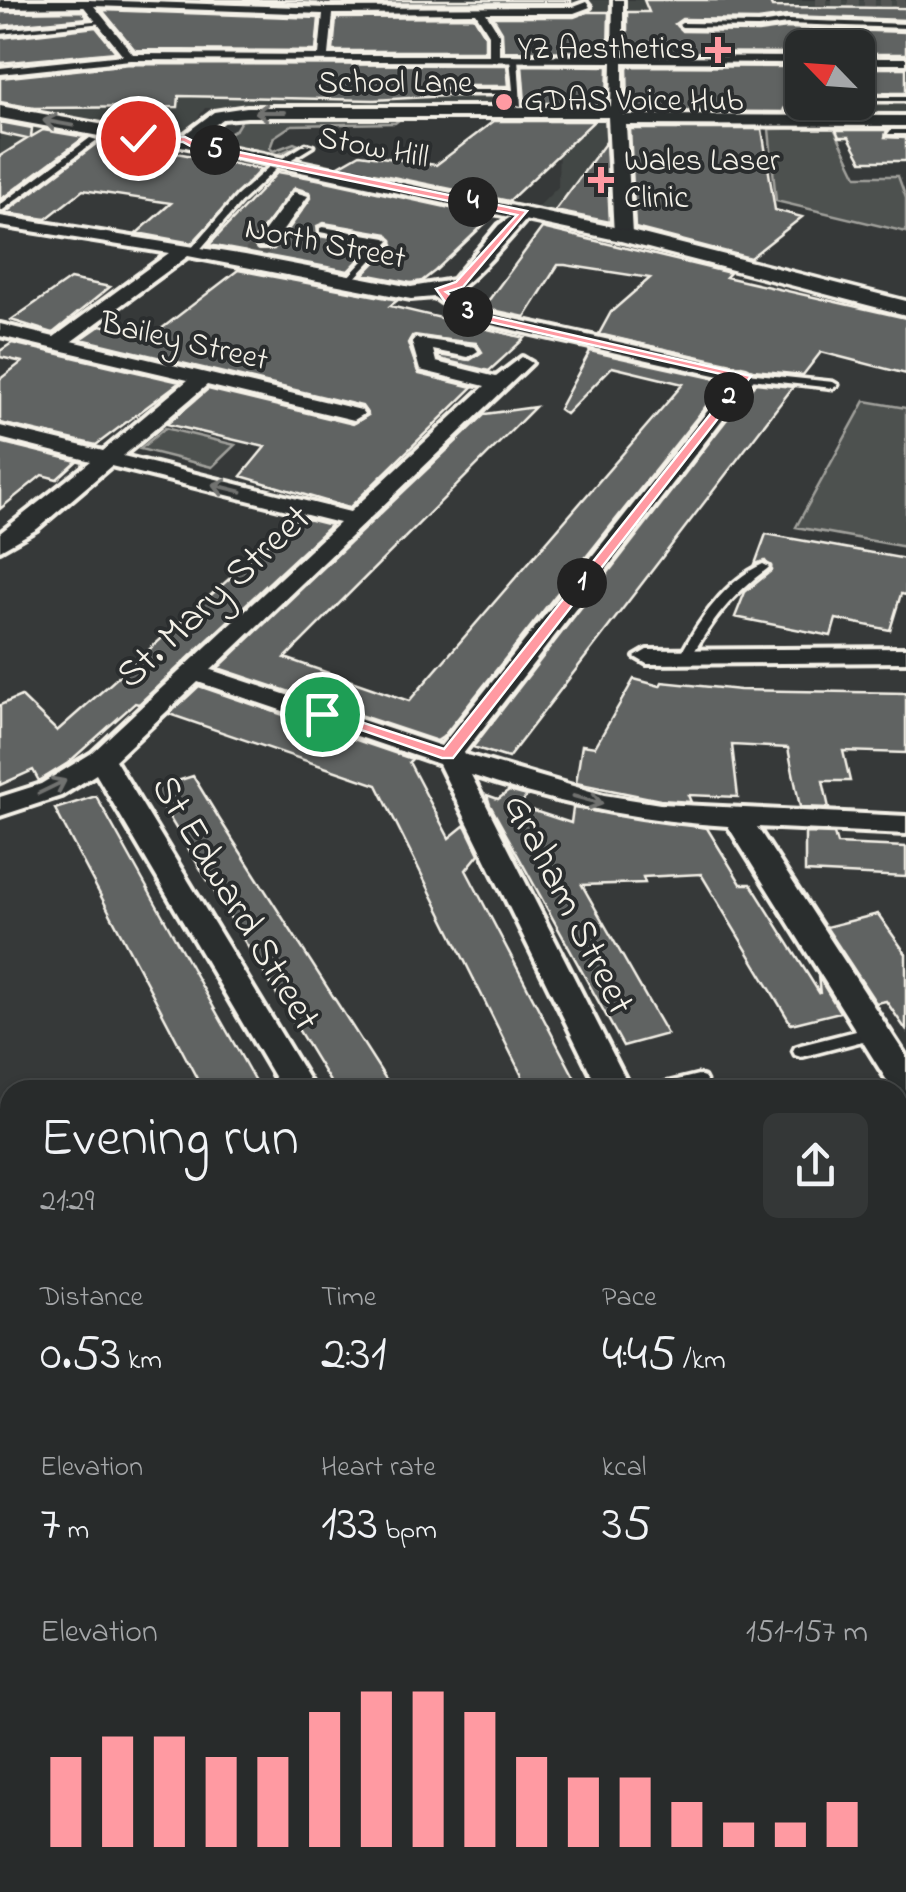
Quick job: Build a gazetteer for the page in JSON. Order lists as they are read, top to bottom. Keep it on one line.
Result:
{"streets":{"street":["School Lane","Stow Hill","North Street","Bailey Street","St. Mary Street","St Edward Street","Graham Street"]},"crossings":[["School Lane","Stow Hill"],["St. Mary Street","St Edward Street"]],"places":{"health":["YZ Aesthetics","Wales Laser Clinic"],"other":["GDAS Voice Hub"]},"north":"top left","page":{"pins":["5","4","3","2","1"],"heading":["Evening run","21:29"],"stats":[["Distance","0.53 km"],["Time","2:31"],["Pace","4:45 /km"],["Elevation","7 m"],["Heart rate","133 bpm"],["kcal","35"]],"chart":["Elevation","151–157 m"]}}
